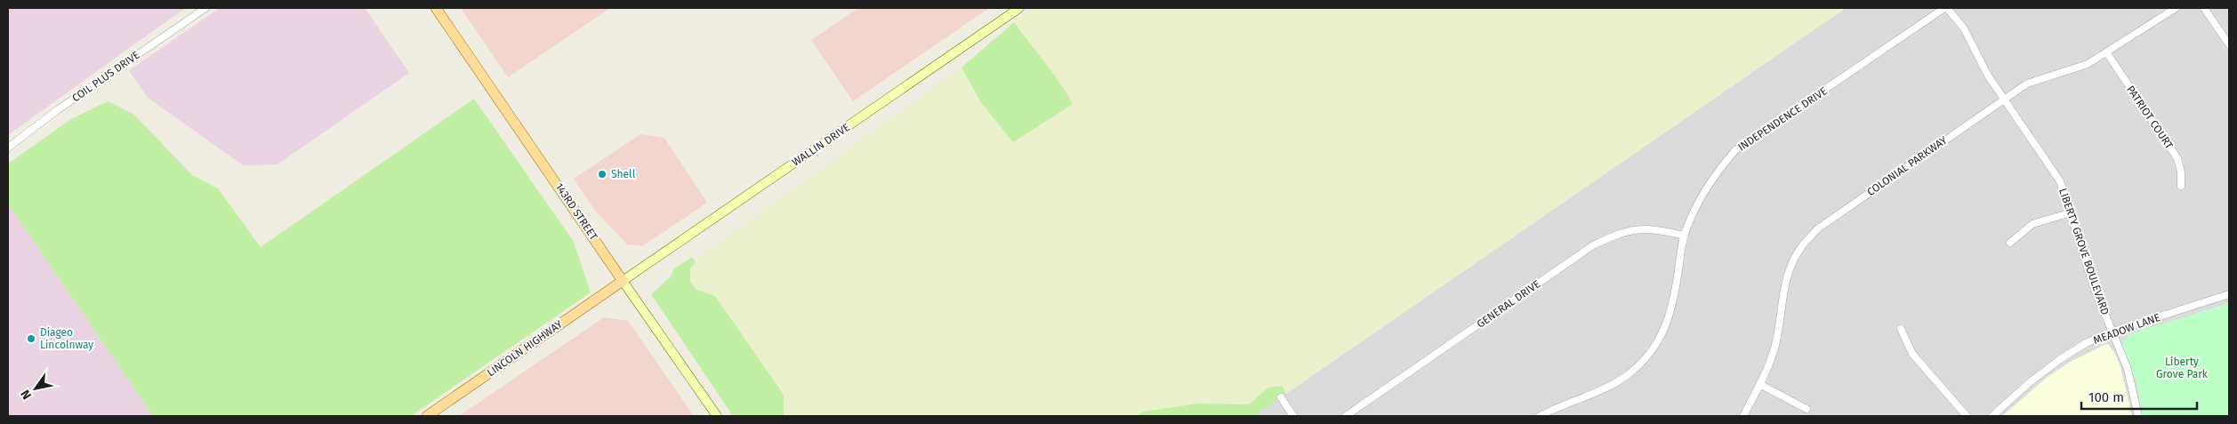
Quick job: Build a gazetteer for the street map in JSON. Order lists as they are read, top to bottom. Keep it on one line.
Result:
{"streets":{"main road":["WALLIN DRIVE","143RD STREET","LINCOLN HIGHWAY"],"street":["COIL PLUS DRIVE","PATRIOT COURT","INDEPENDENCE DRIVE","COLONIAL PARKWAY","LIBERTY GROVE BOULEVARD","GENERAL DRIVE","MEADOW LANE"]},"crossings":[["PATRIOT COURT","COLONIAL PARKWAY"],["INDEPENDENCE DRIVE","LIBERTY GROVE BOULEVARD"],["INDEPENDENCE DRIVE","GENERAL DRIVE"],["WALLIN DRIVE","143RD STREET"],["WALLIN DRIVE","LINCOLN HIGHWAY"],["COLONIAL PARKWAY","LIBERTY GROVE BOULEVARD"],["143RD STREET","LINCOLN HIGHWAY"],["LIBERTY GROVE BOULEVARD","MEADOW LANE"]],"parks":["Liberty Grove Park"],"places":["Shell","Diageo Lincolnway"],"scale_bar":"100 m","north":"bottom left"}
